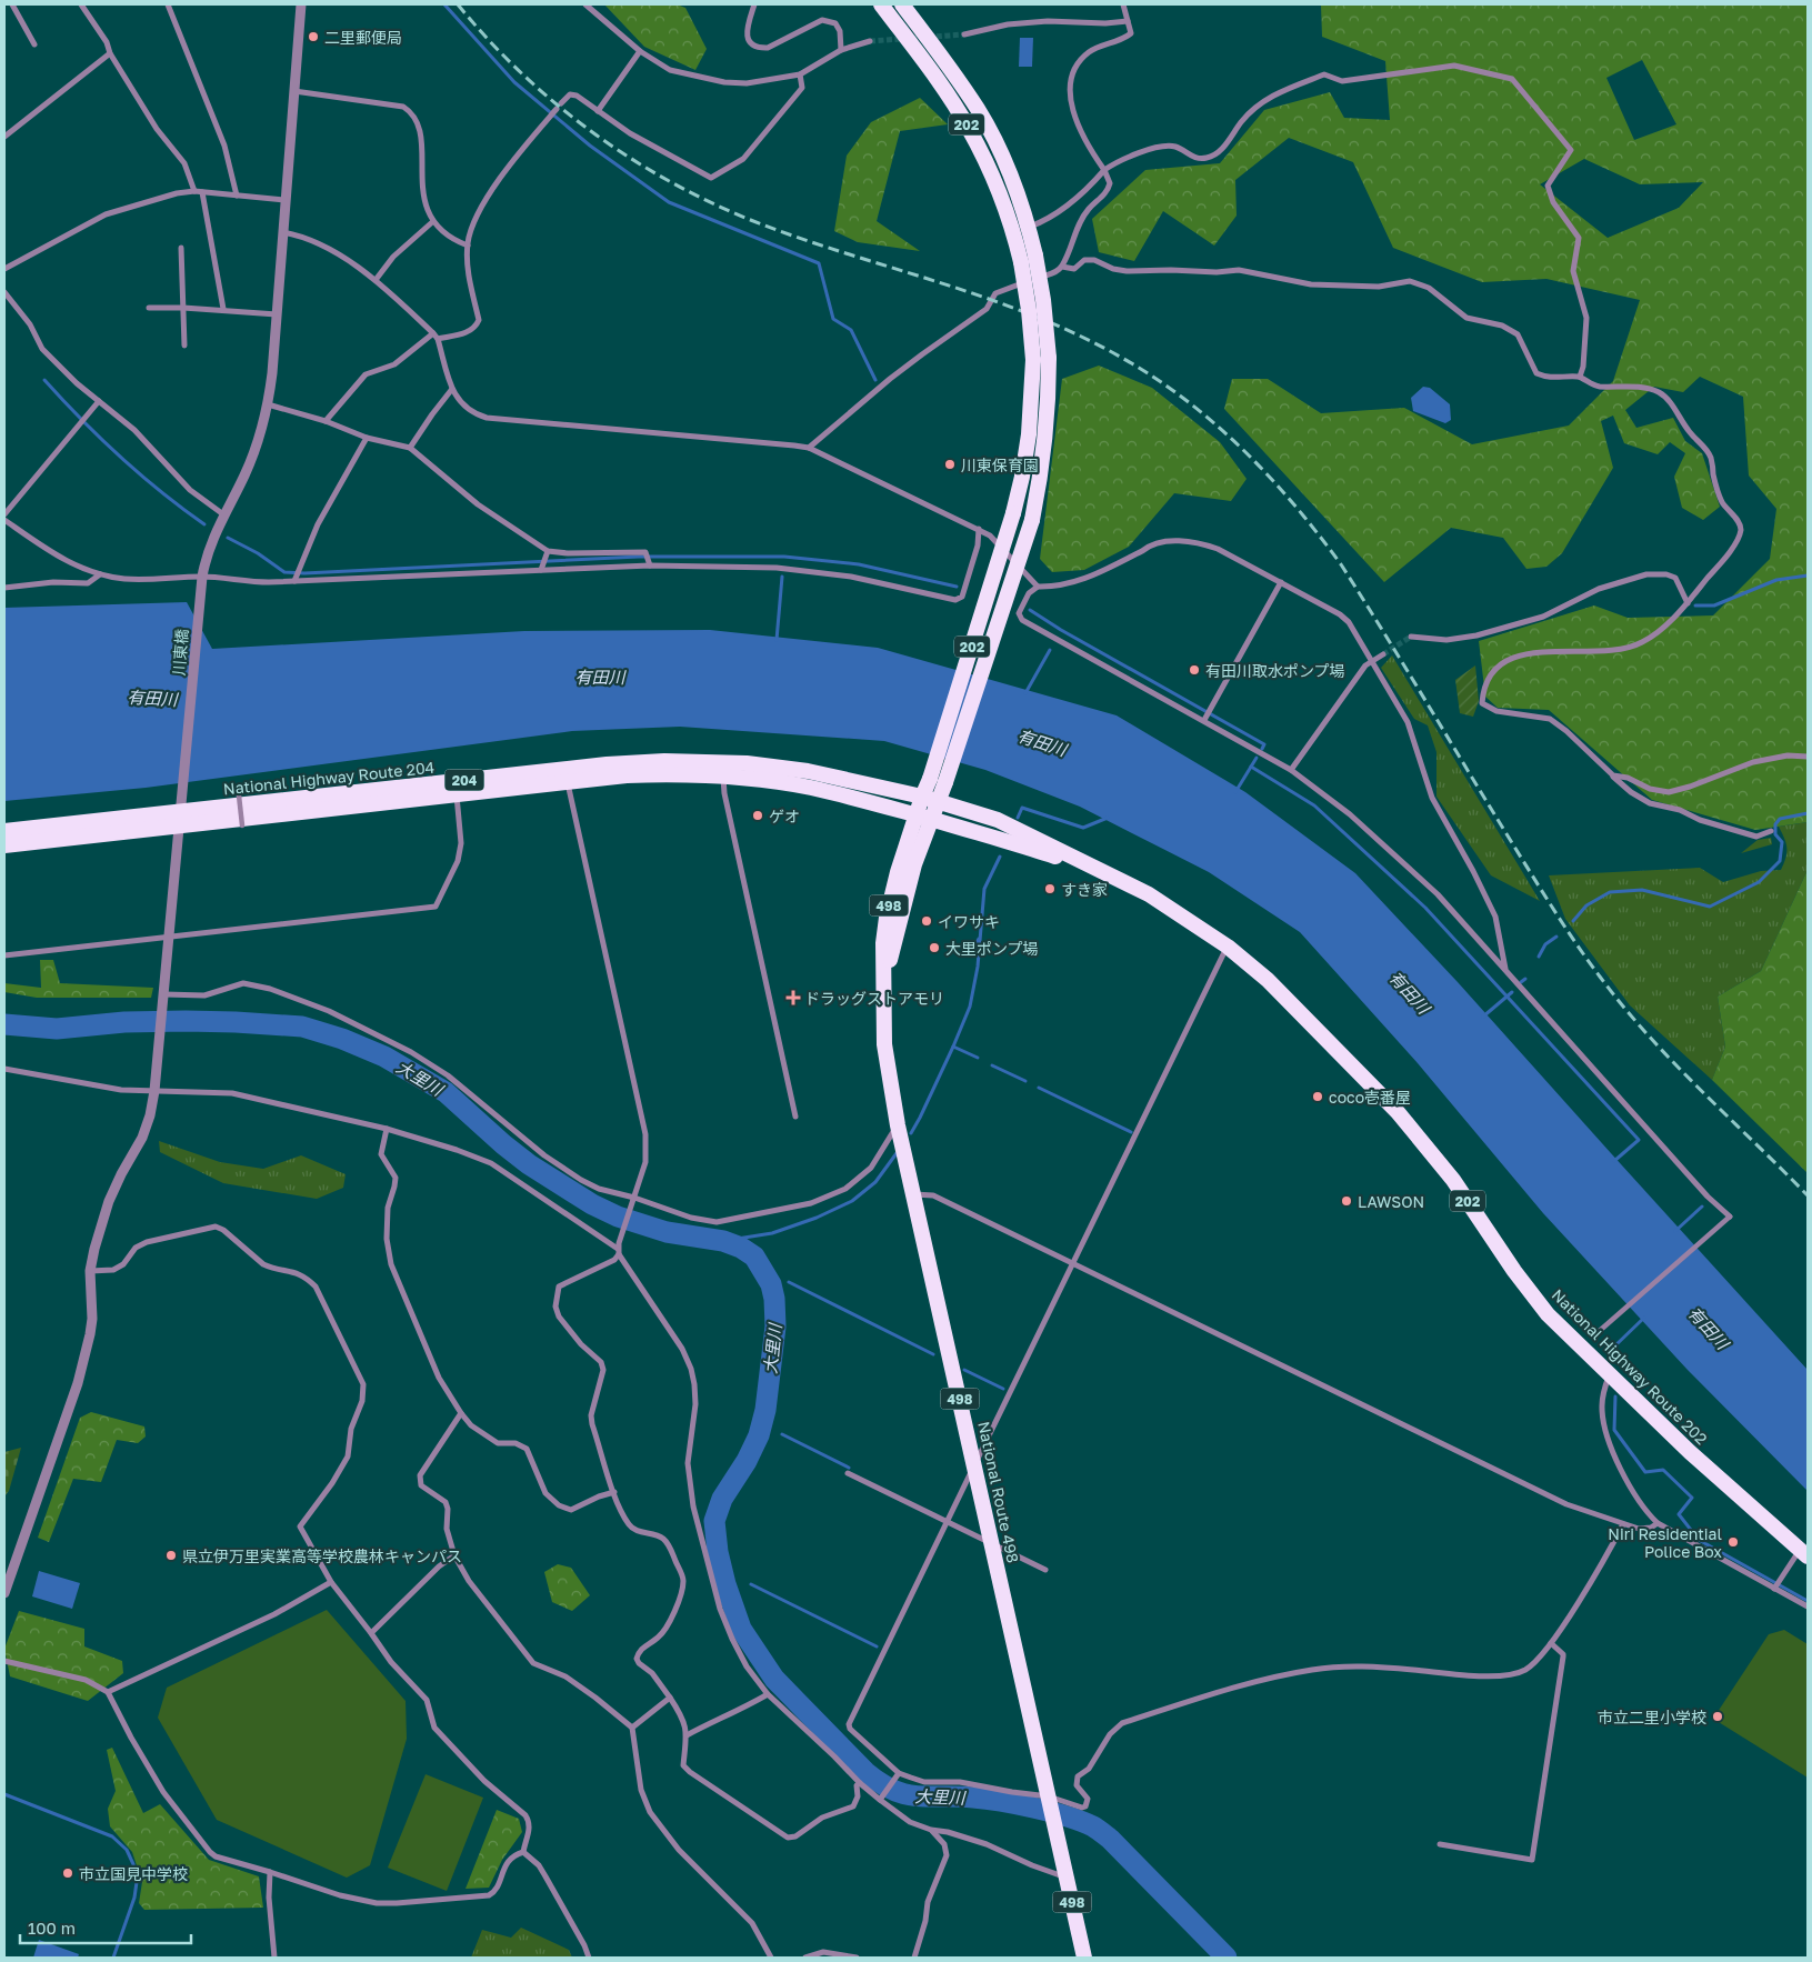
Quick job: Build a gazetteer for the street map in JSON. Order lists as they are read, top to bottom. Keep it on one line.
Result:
{"streets":{"highway":["202","National Highway Route 204","204","498","National Highway Route 202","National Route 498"],"street":["川東橋"]},"crossings":[["202","National Highway Route 204"],["202","National Highway Route 202"],["202","National Route 498"],["川東橋","National Highway Route 204"],["National Highway Route 204","National Highway Route 202"],["National Highway Route 204","National Route 498"],["National Highway Route 202","National Route 498"]],"water":["有田川","大里川"],"places":{"other":["二里郵便局","川東保育園","有田川取水ポンプ場","ゲオ","すき家","イワサキ","大里ポンプ場","coco壱番屋","LAWSON","Niri Residential Police Box","県立伊万里実業高等学校農林キャンパス","市立二里小学校","市立国見中学校"],"health":["ドラッグストアモリ"]},"scale_bar":"100 m"}
